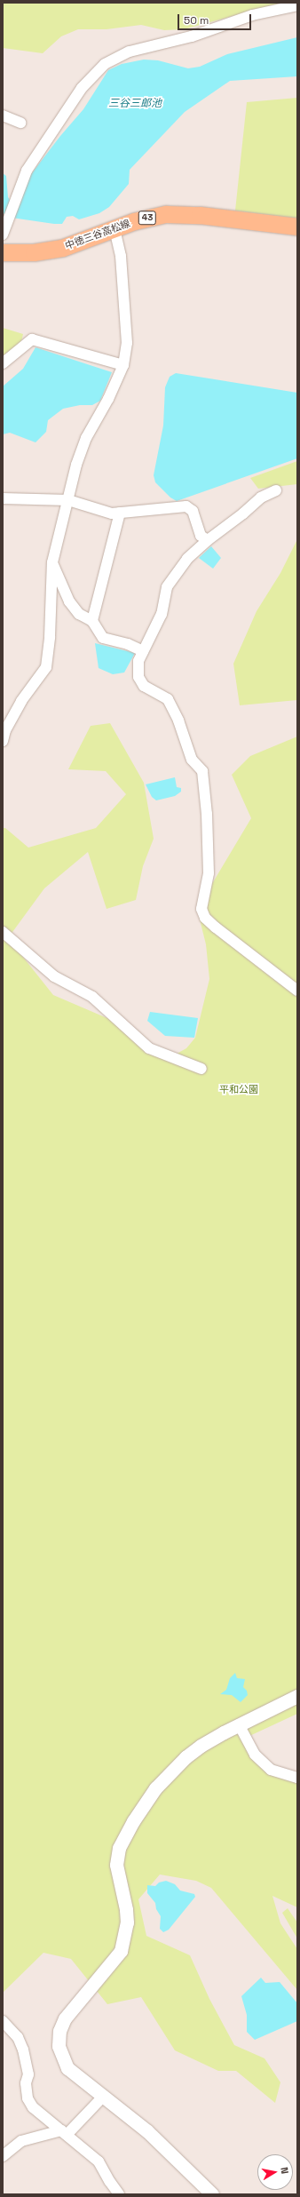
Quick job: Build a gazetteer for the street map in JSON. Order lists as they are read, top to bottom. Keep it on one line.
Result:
{"streets":{"main road":["43","中徳三谷高松線"]},"water":["三谷三郎池"],"parks":["平和公園"],"scale_bar":"50 m","north":"right"}
